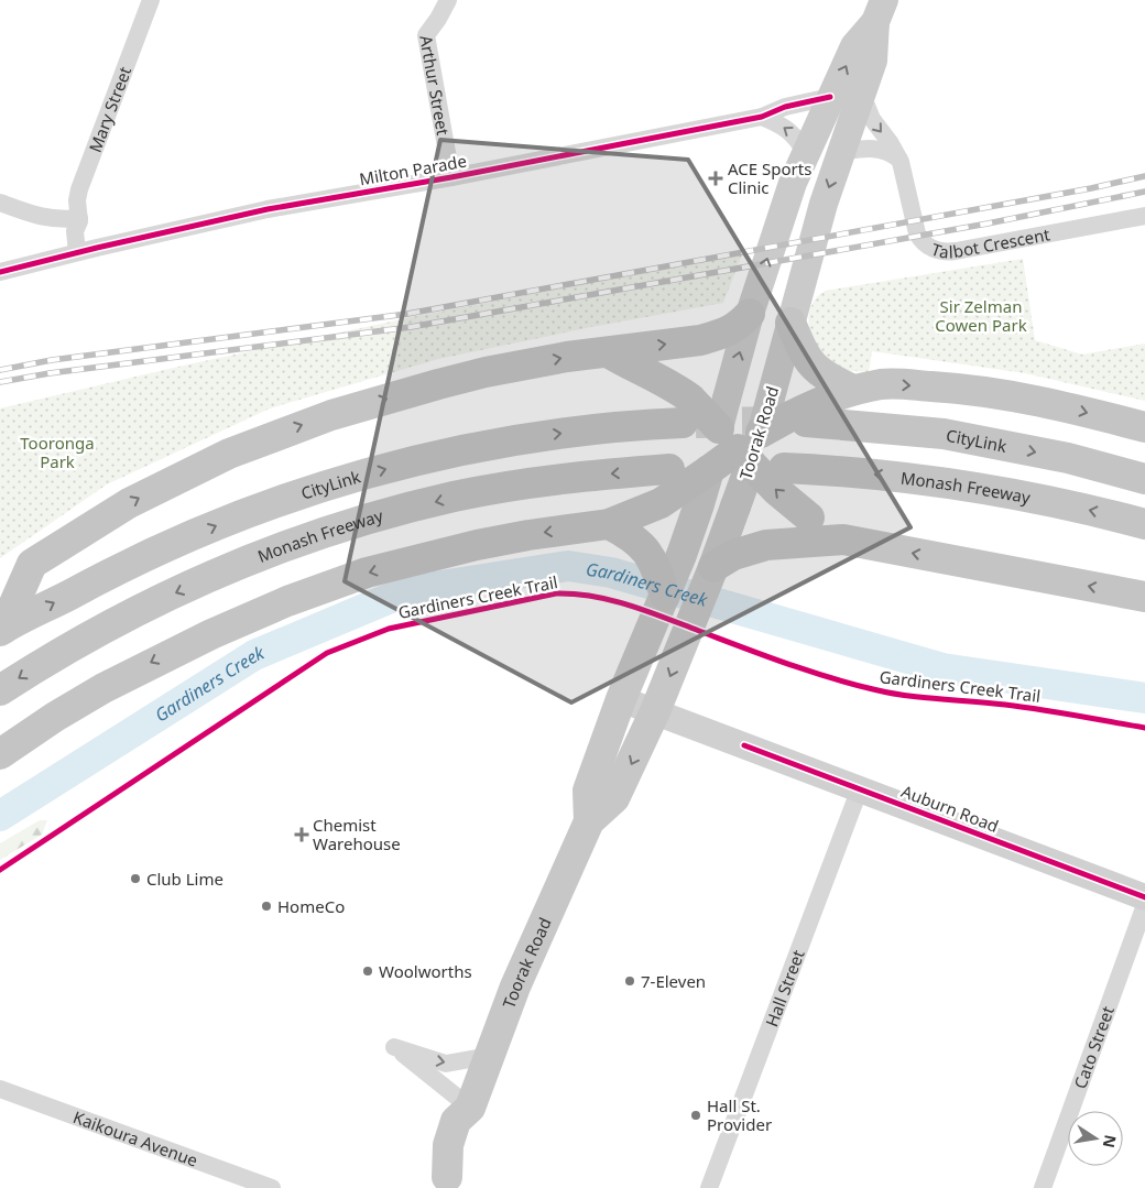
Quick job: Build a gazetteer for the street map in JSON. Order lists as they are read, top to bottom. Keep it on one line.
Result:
{"streets":{"highway":["Toorak Road","CityLink","Monash Freeway"],"main road":["Auburn Road"],"street":["Arthur Street","Mary Street","Milton Parade","Talbot Crescent","Hall Street","Cato Street","Kaikoura Avenue"],"cycle path":["Gardiners Creek Trail"]},"crossings":[["Arthur Street","Milton Parade"],["Mary Street","Milton Parade"],["Milton Parade","Toorak Road"],["Talbot Crescent","Toorak Road"],["Toorak Road","Auburn Road"],["Auburn Road","Hall Street"]],"water":["Gardiners Creek"],"parks":["Sir Zelman Cowen Park","Tooronga Park"],"places":{"health":["ACE Sports Clinic","Chemist Warehouse"],"other":["Club Lime","HomeCo","Woolworths","7-Eleven","Hall St. Provider"]},"north":"right"}
